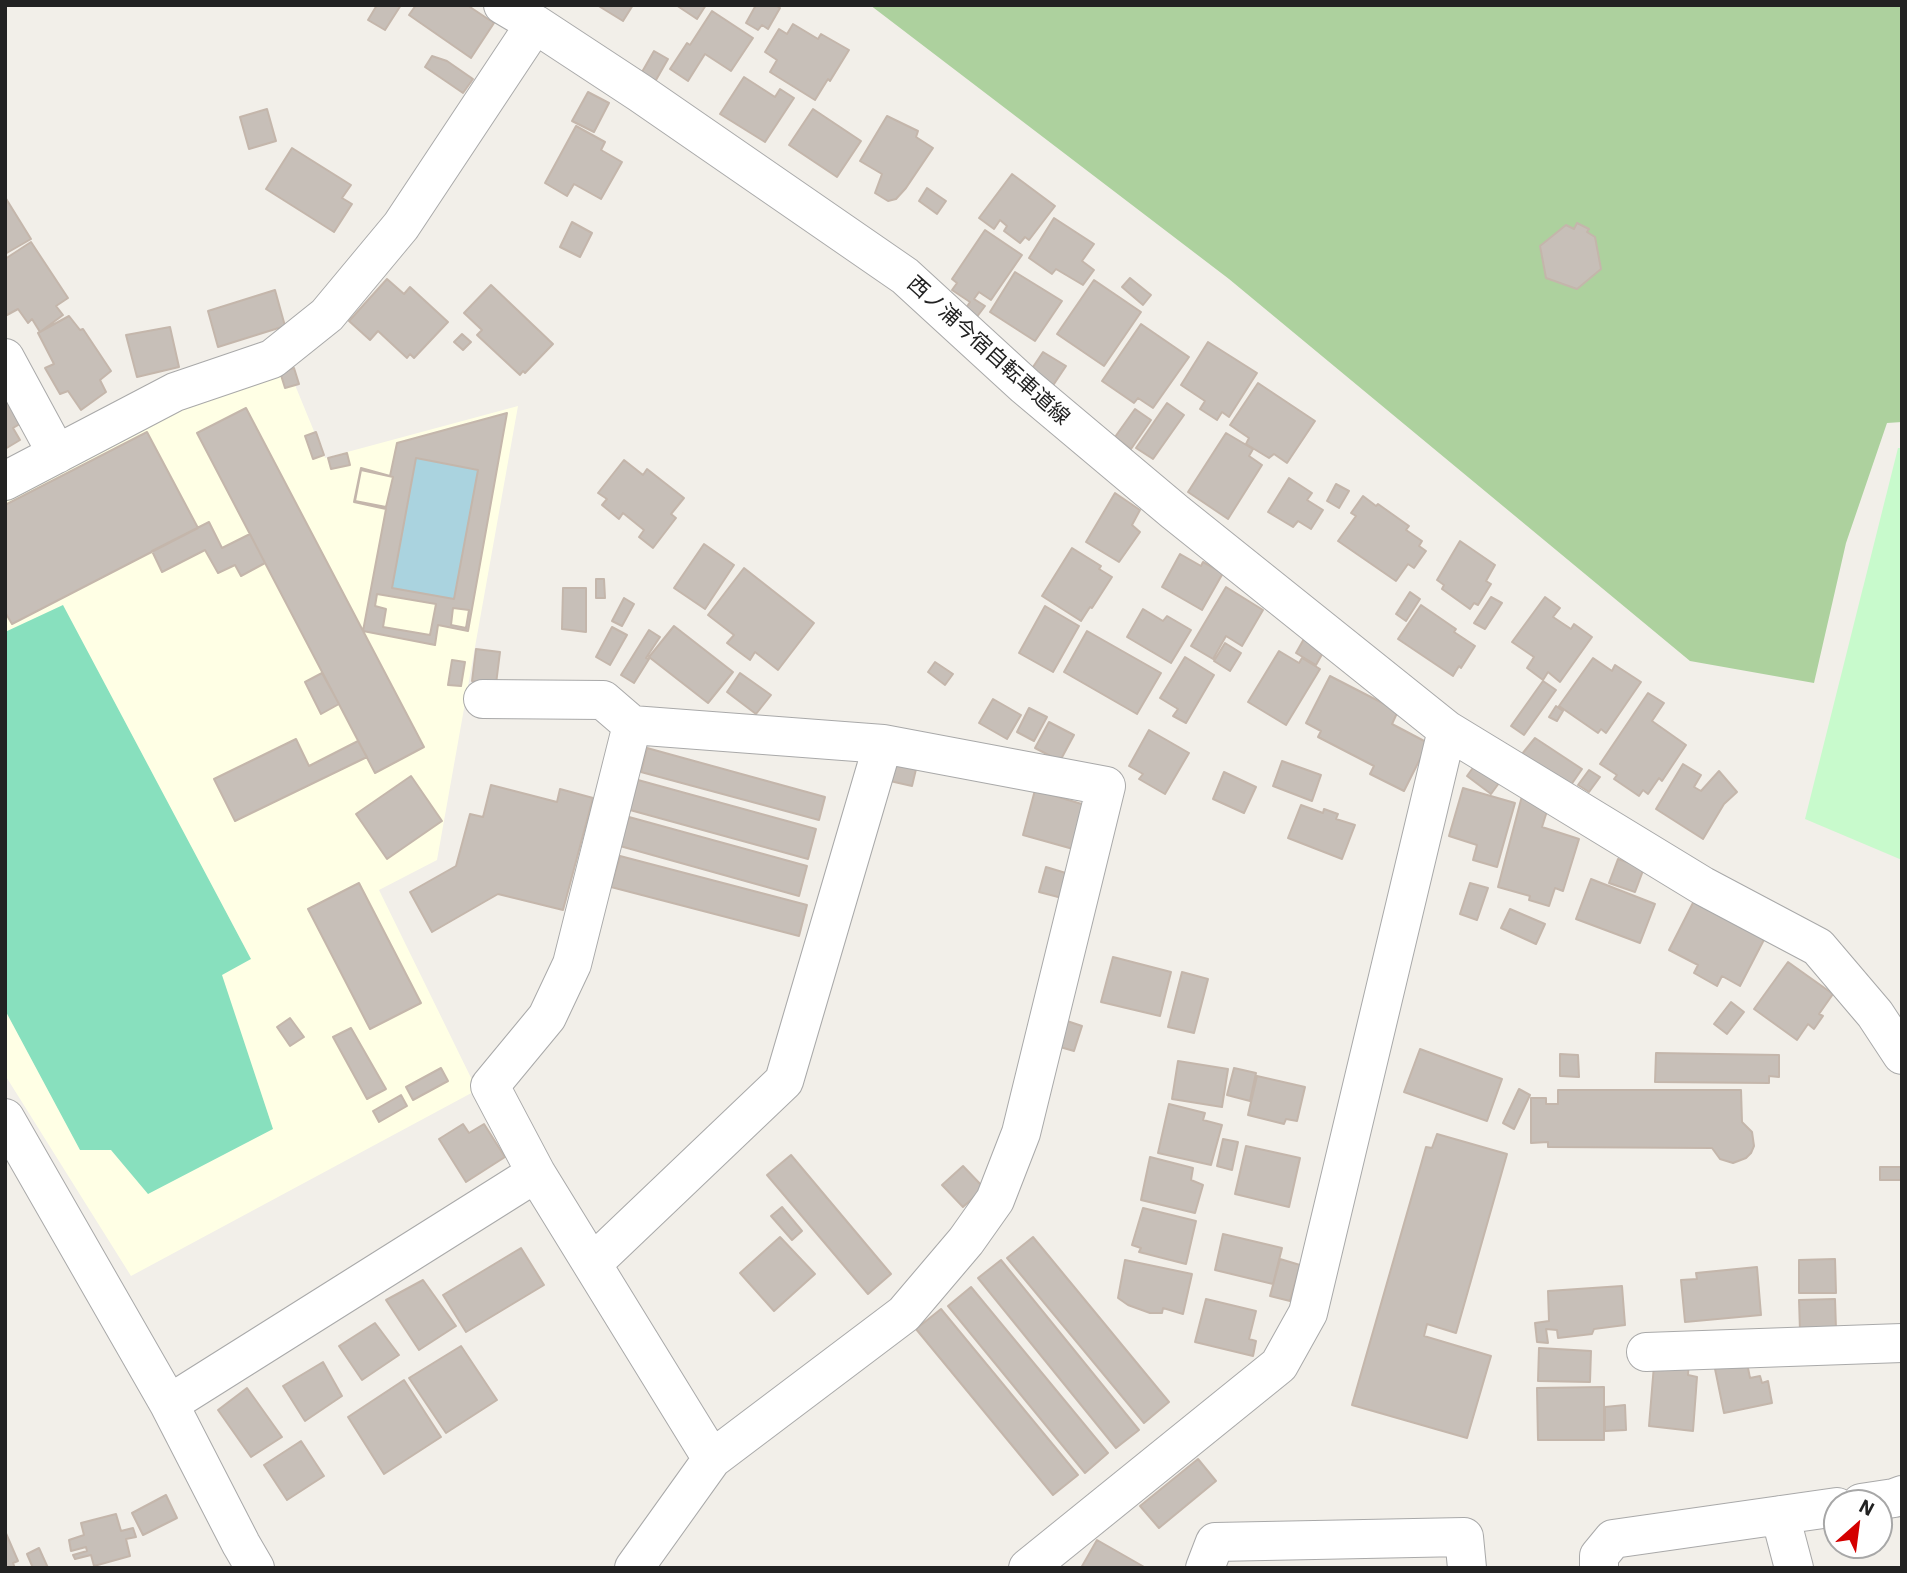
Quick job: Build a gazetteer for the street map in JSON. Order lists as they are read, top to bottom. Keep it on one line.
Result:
{"streets":{"street":["西ノ浦今宿自転車道線"]},"north":"top right"}
